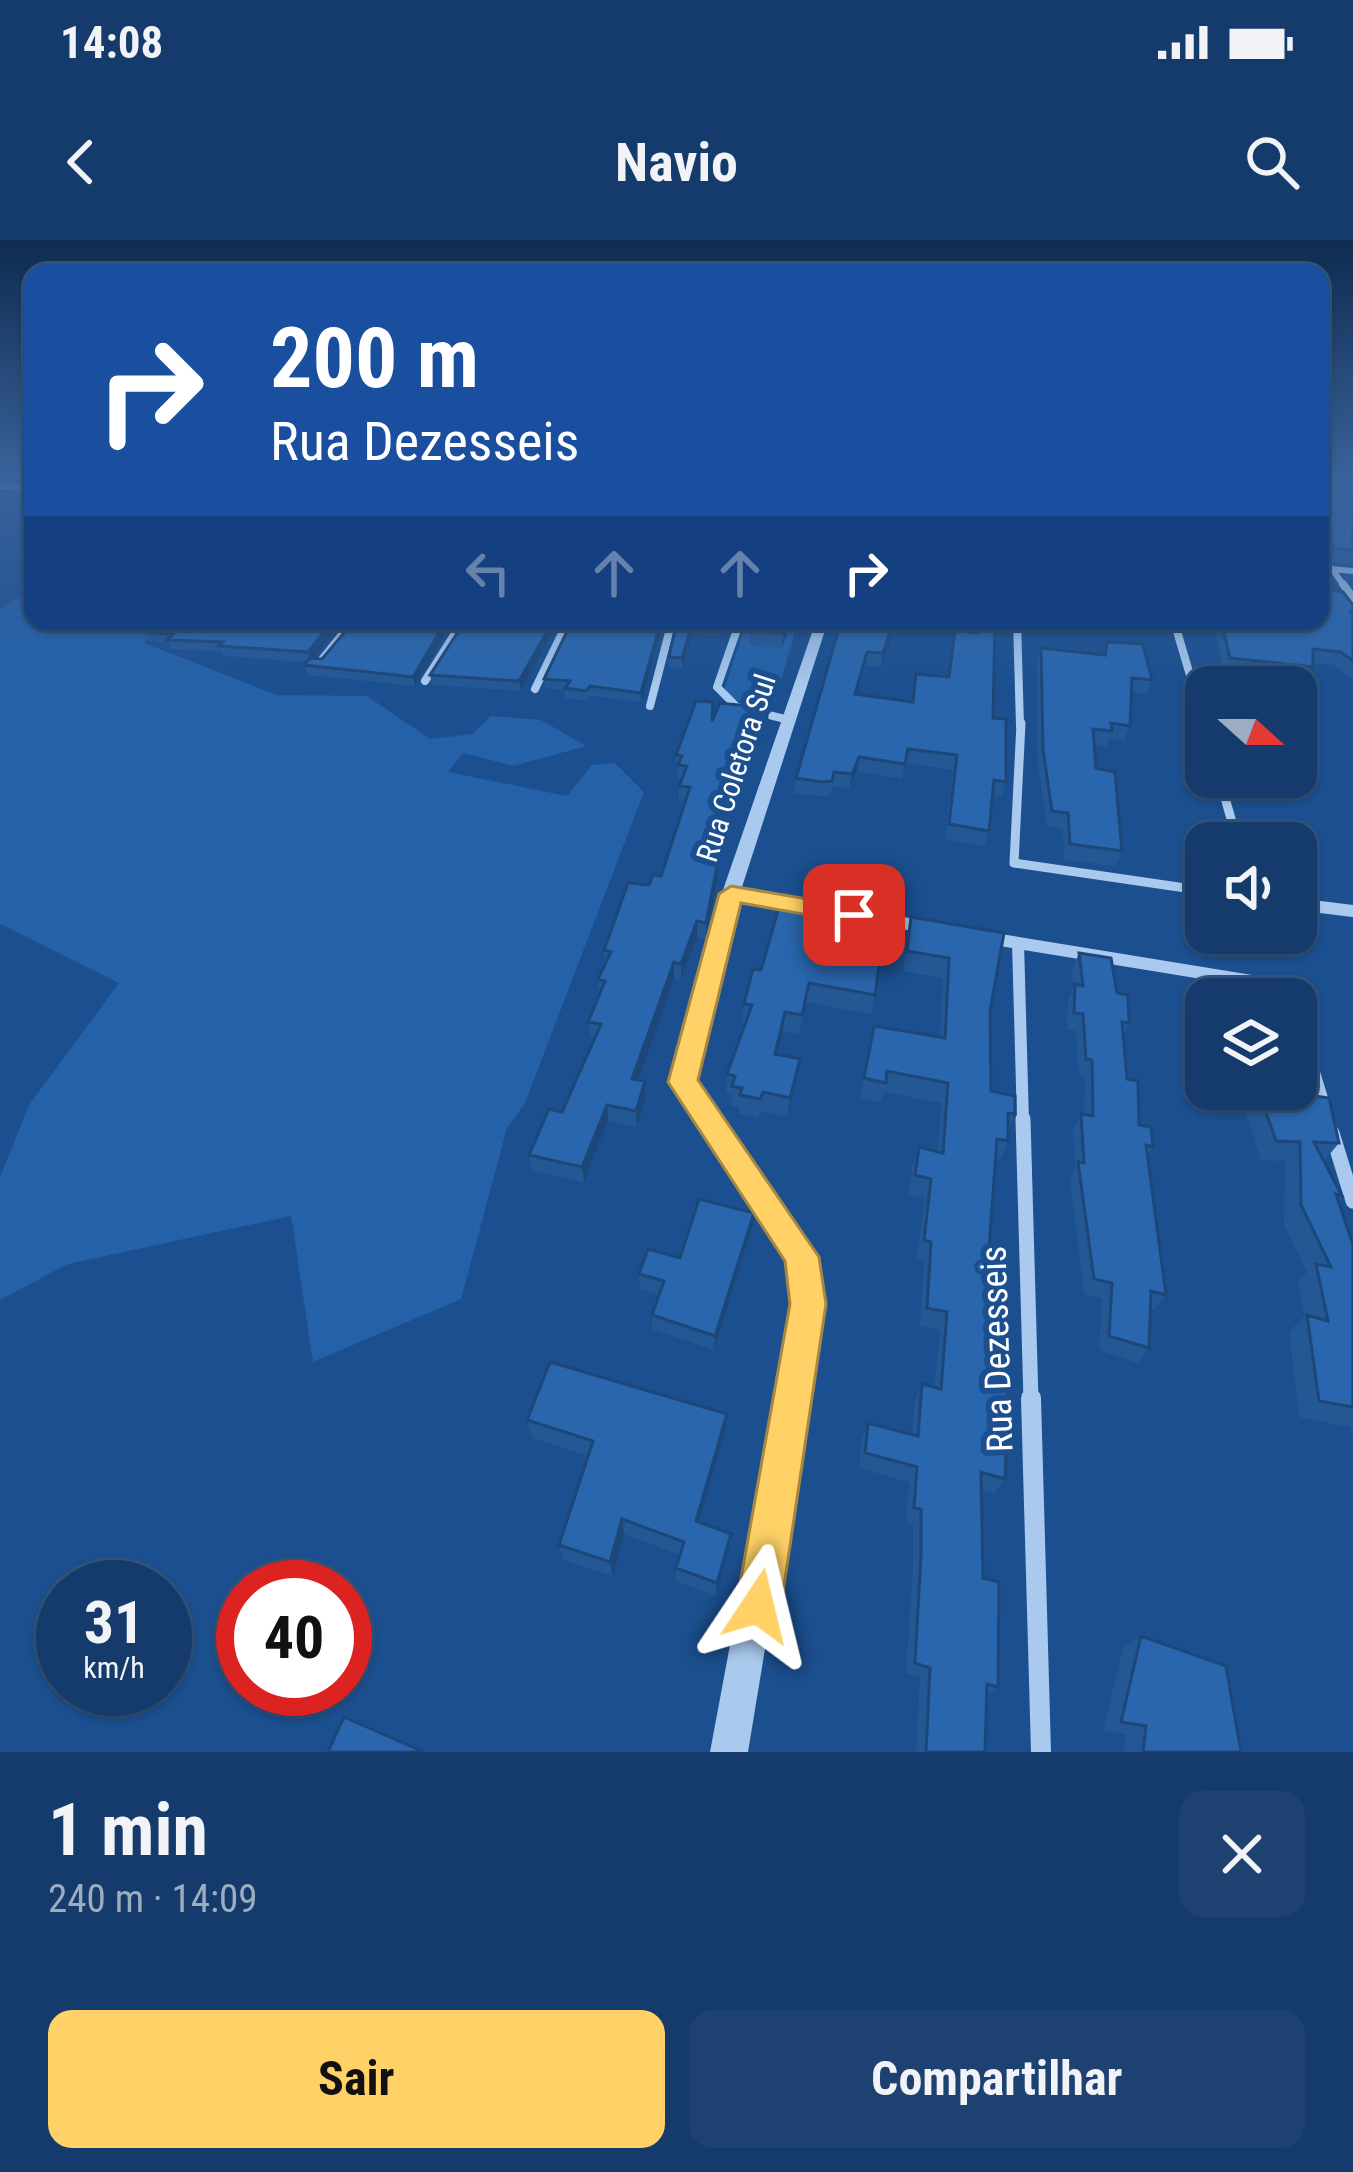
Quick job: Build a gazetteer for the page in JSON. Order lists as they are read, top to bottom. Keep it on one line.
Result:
{"streets":{"street":["Rua Coletora Sul","Rua Dezesseis"]},"north":"right","page":{"status":"14:08","header":"Navio","turn":["200 m","Rua Dezesseis"],"speed":"31 km/h","limit":"40","heading":["1 min","240 m · 14:09"],"buttons":["Sair","Compartilhar"]}}
